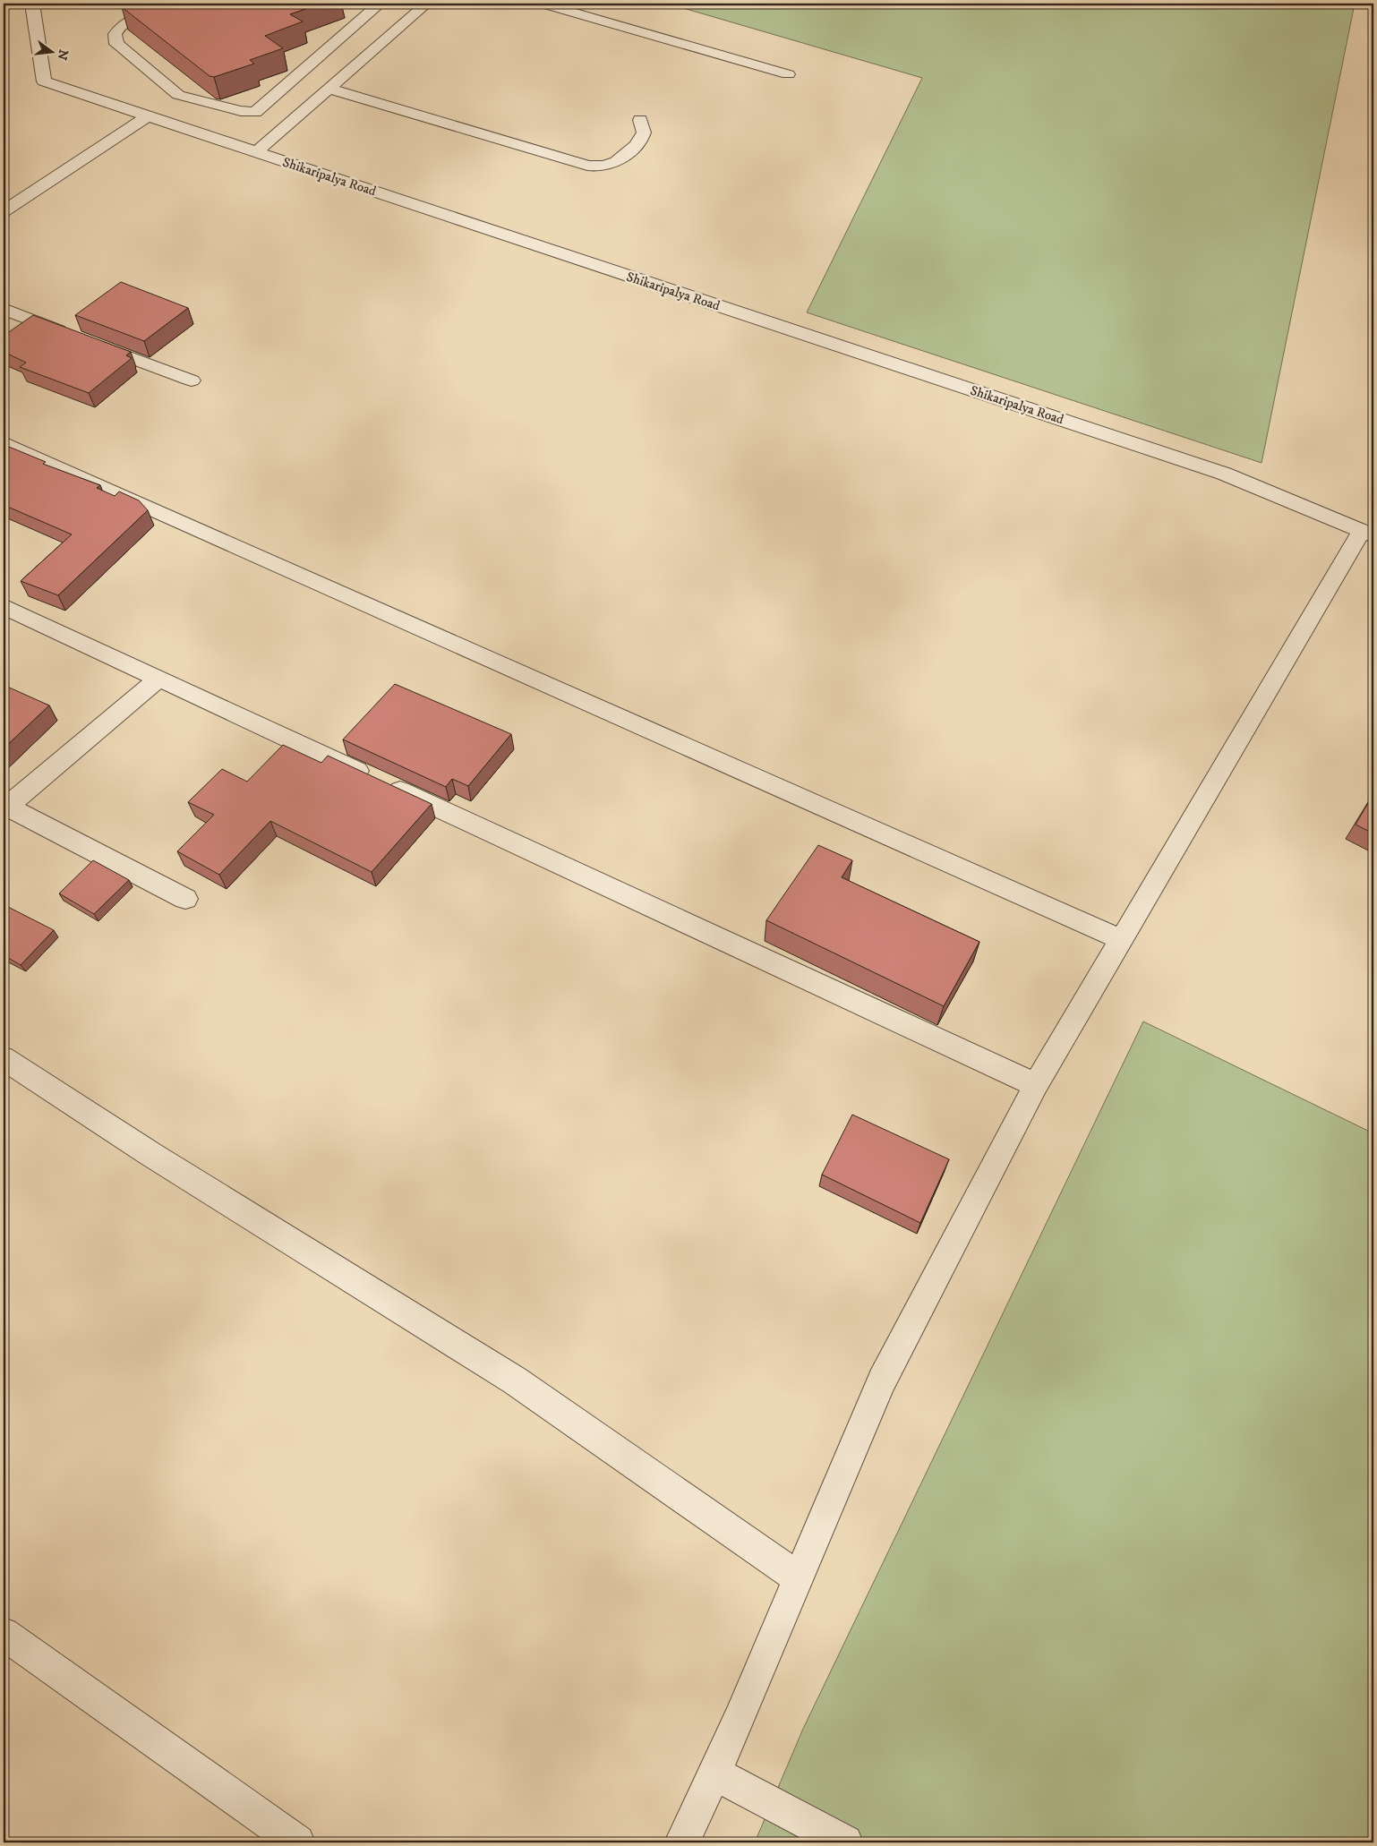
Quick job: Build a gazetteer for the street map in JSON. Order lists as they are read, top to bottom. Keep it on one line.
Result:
{"streets":{"street":["Shikaripalya Road"]},"north":"right"}
